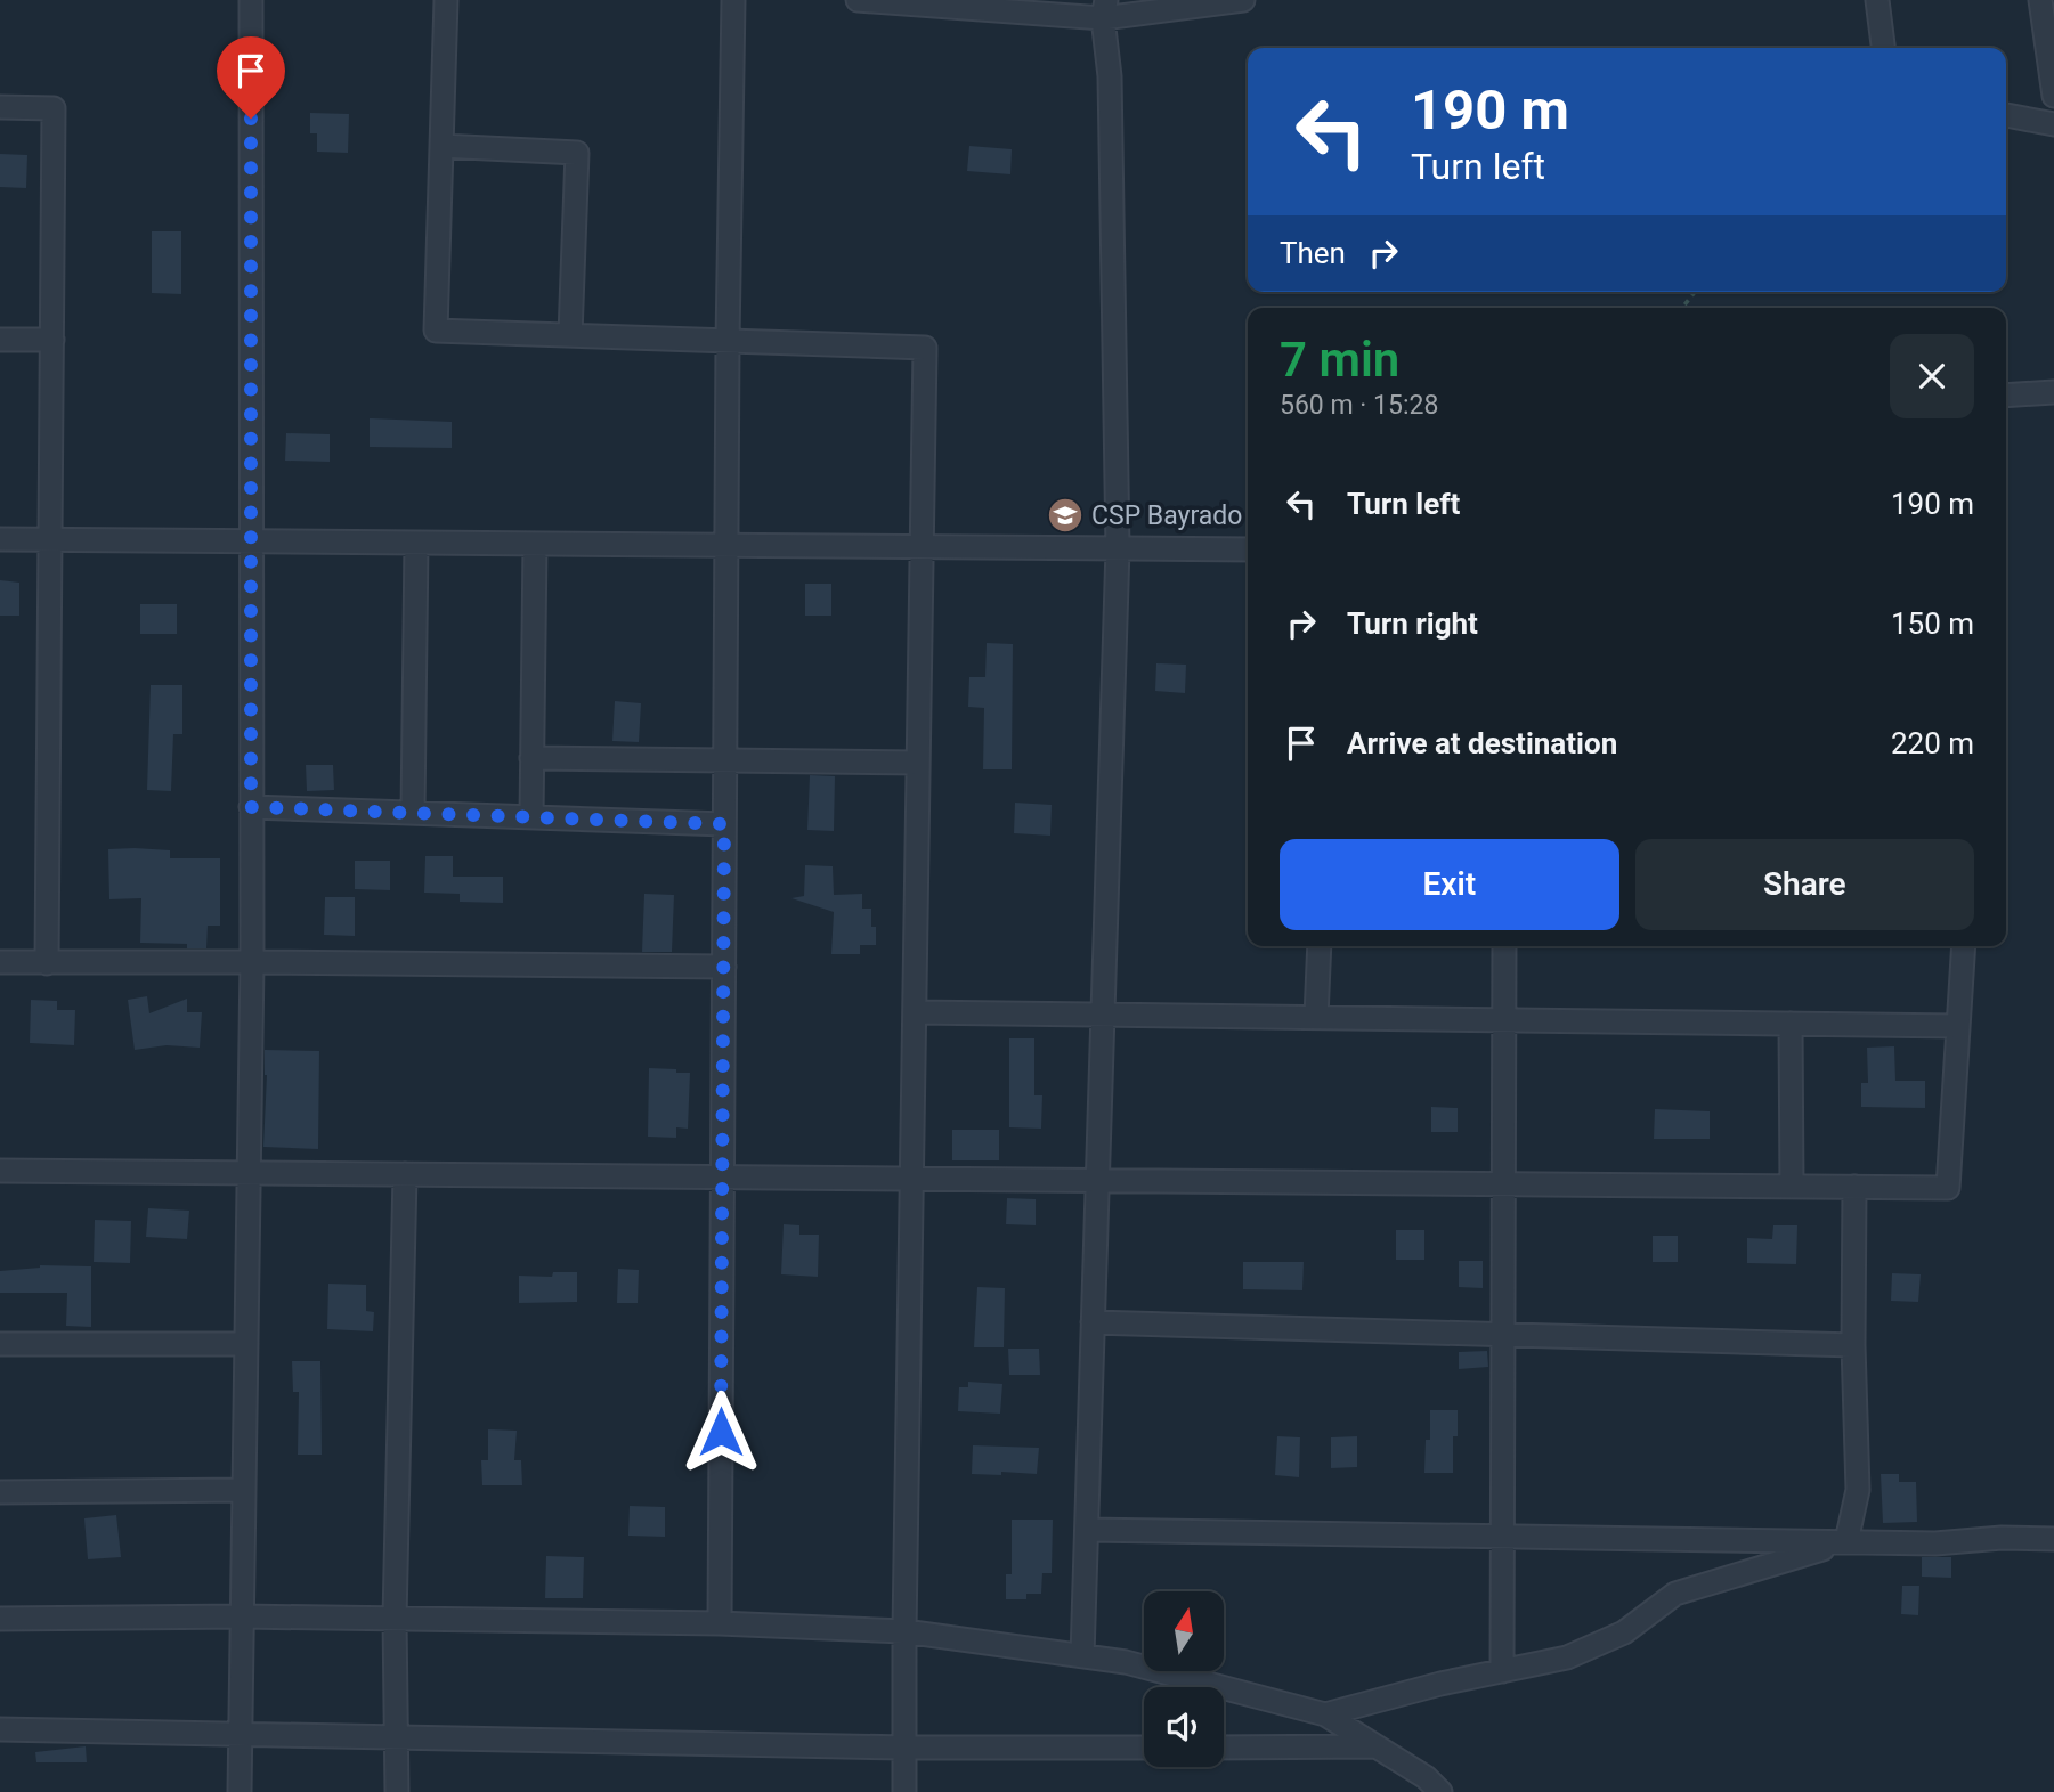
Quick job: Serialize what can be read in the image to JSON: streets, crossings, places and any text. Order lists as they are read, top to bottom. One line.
{"places":{"school or university":["CSP Bayrado"]},"north":"top","page":{"turn":["190 m","Turn left"],"then":"Then","heading":["7 min","560 m · 15:28"],"list":[{"name":"Turn left","value":"190 m"},{"name":"Turn right","value":"150 m"},{"name":"Arrive at destination","value":"220 m"}],"buttons":["Exit","Share"]}}
